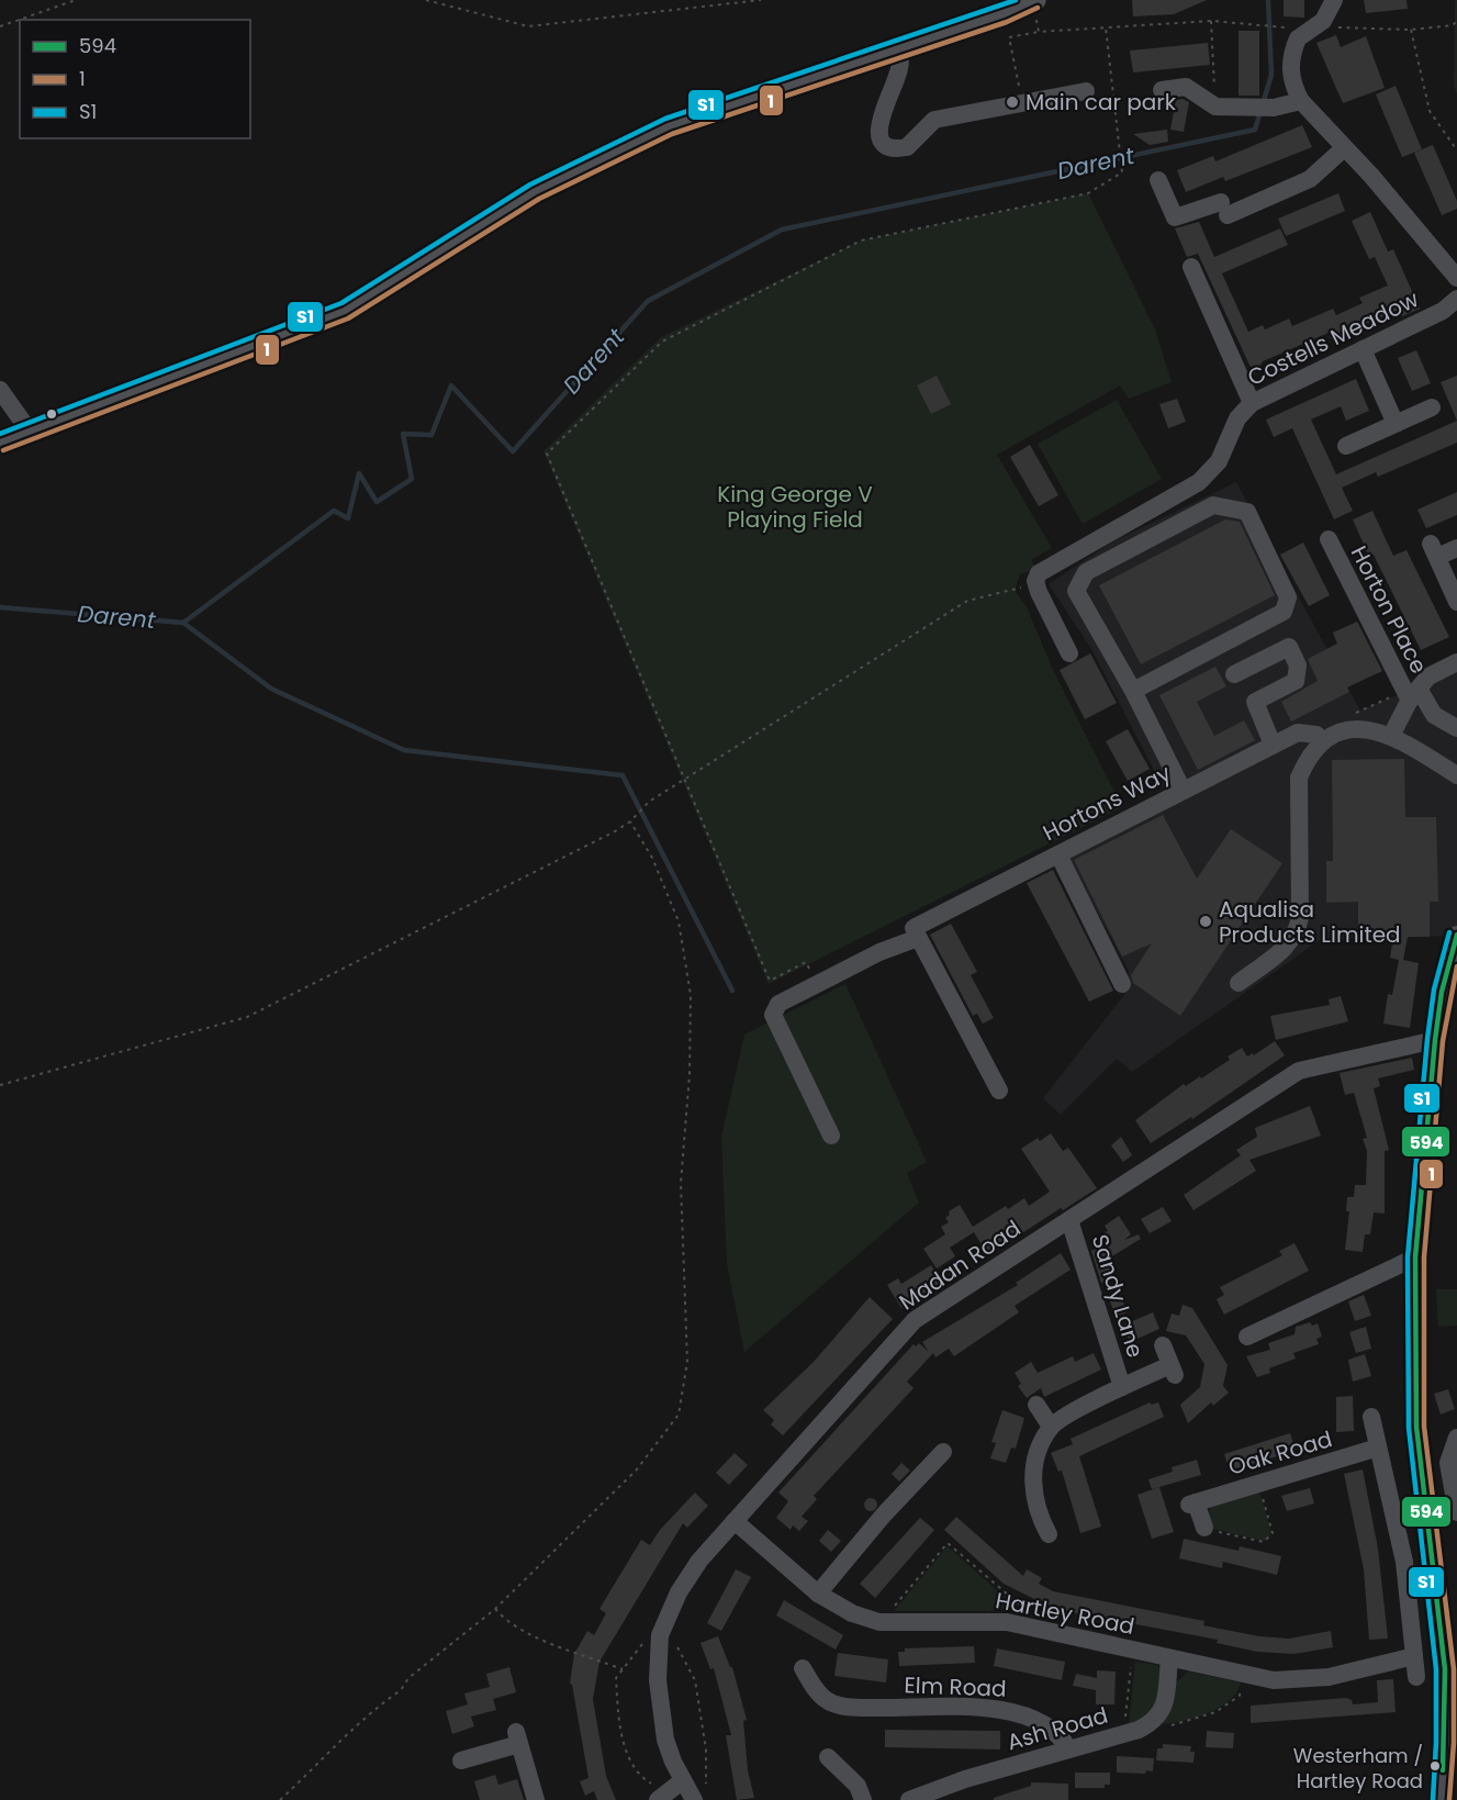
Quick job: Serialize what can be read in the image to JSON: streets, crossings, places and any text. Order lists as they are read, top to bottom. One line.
{"streets":{"street":["Costells Meadow","Horton Place","Hortons Way","Madan Road","Sandy Lane","Oak Road","Hartley Road","Elm Road","Ash Road"]},"crossings":[["Madan Road","Sandy Lane"],["Madan Road","Hartley Road"],["Hartley Road","Ash Road"],["Elm Road","Ash Road"]],"water":["Darent"],"parks":["King George V Playing Field"],"places":["Main car park","Aqualisa Products Limited","Westerham / Hartley Road"],"lines":["transit line S1","transit line 1","transit line 594"],"legend":["594","1","S1"]}
